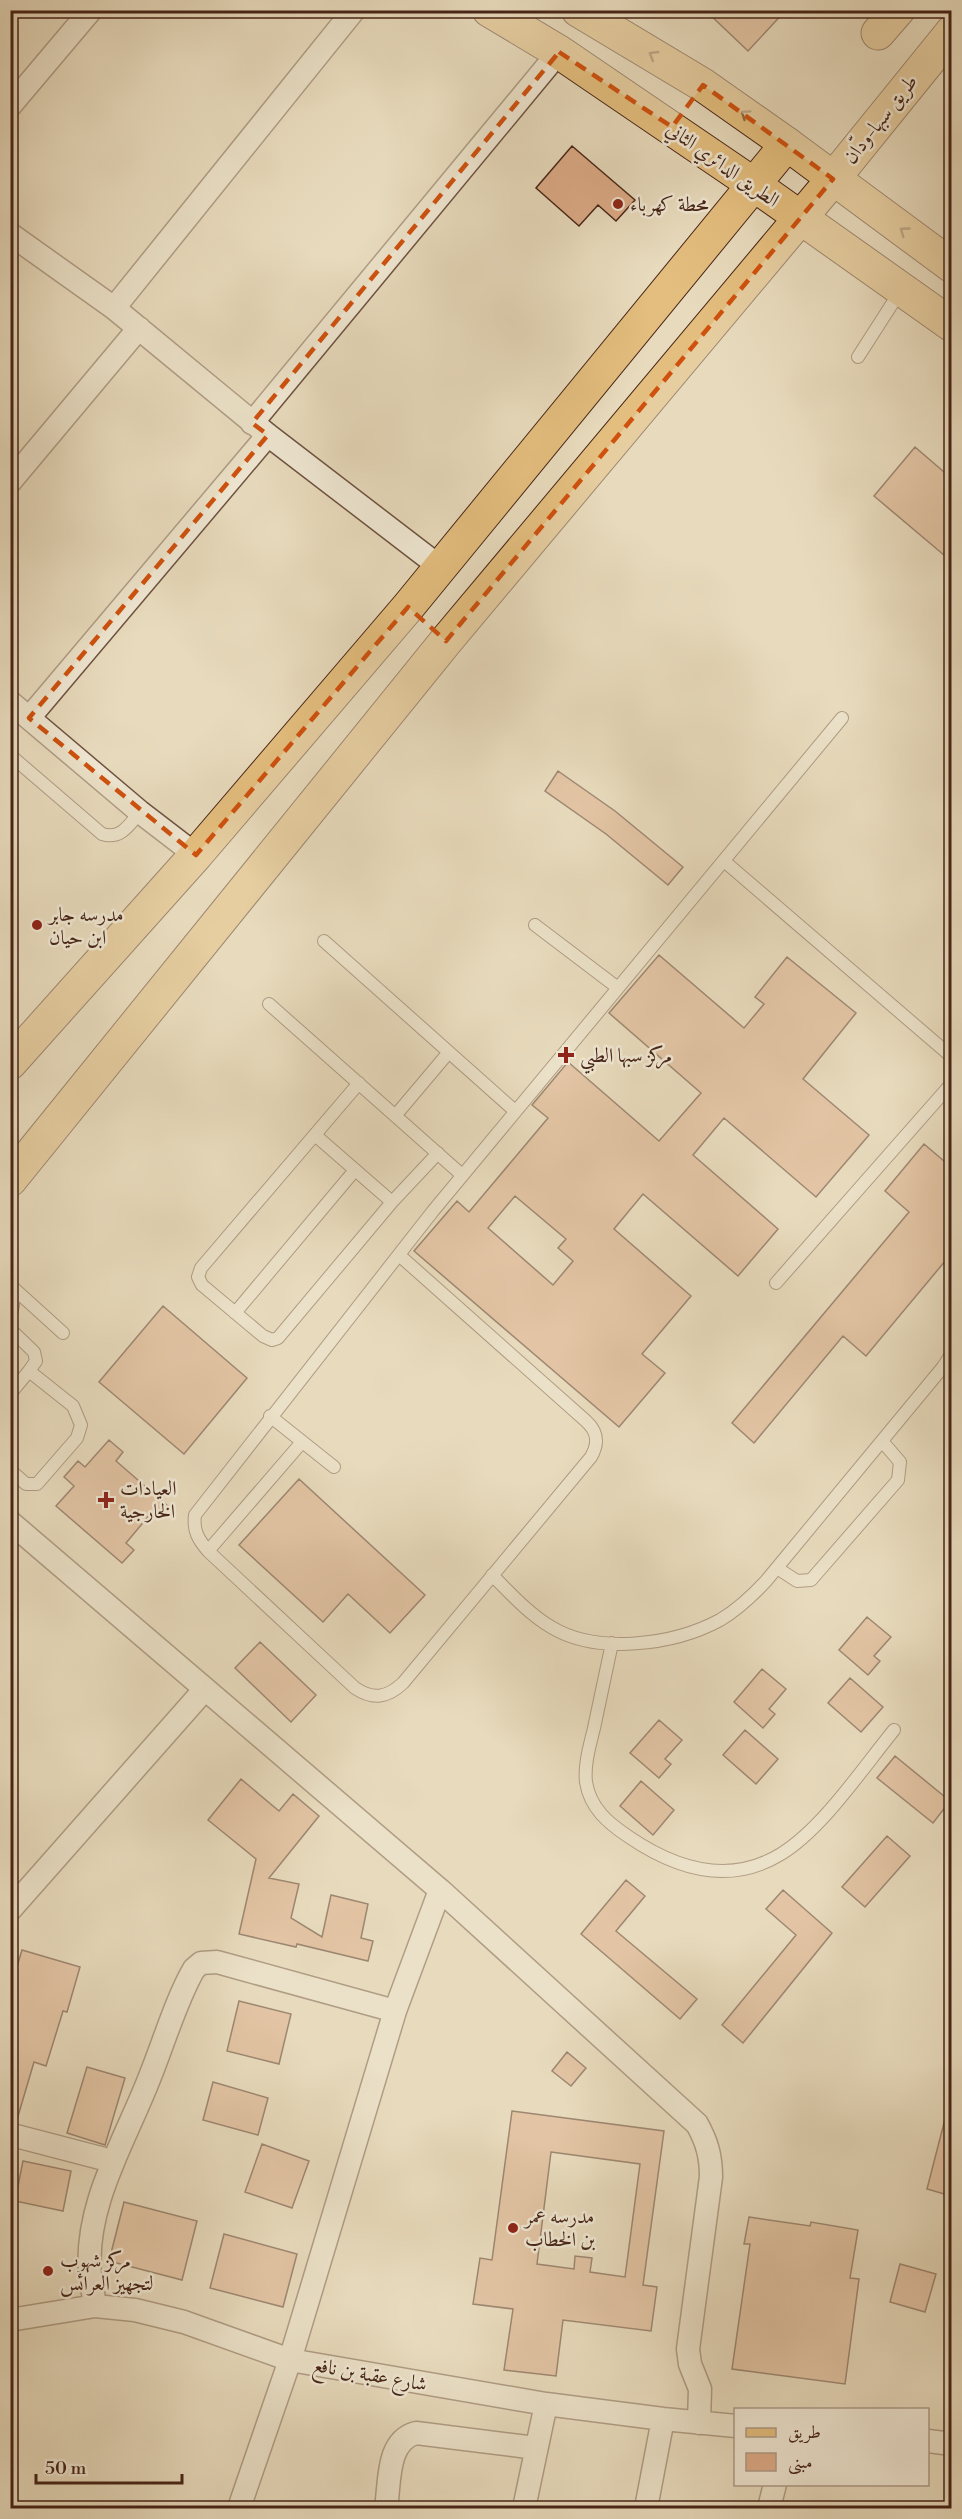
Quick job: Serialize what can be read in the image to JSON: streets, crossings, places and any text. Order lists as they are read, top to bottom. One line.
{"streets":{"main road":["طريق سبها-ودّان","الطريق الدائري الثاني"],"street":["شارع عقبة بن نافع"]},"crossings":[["طريق سبها-ودّان","الطريق الدائري الثاني"]],"places":{"other":["محطة كهرباء","مدرسه جابر ابن حيان","مدرسه عمر بن الخطاب","مركز شهوب لتجهيز العرائس"],"health":["مركز سبها الطبي","العيادات الخارجية"]},"legend":["طريق","مبنى"],"scale_bar":"50 m"}
